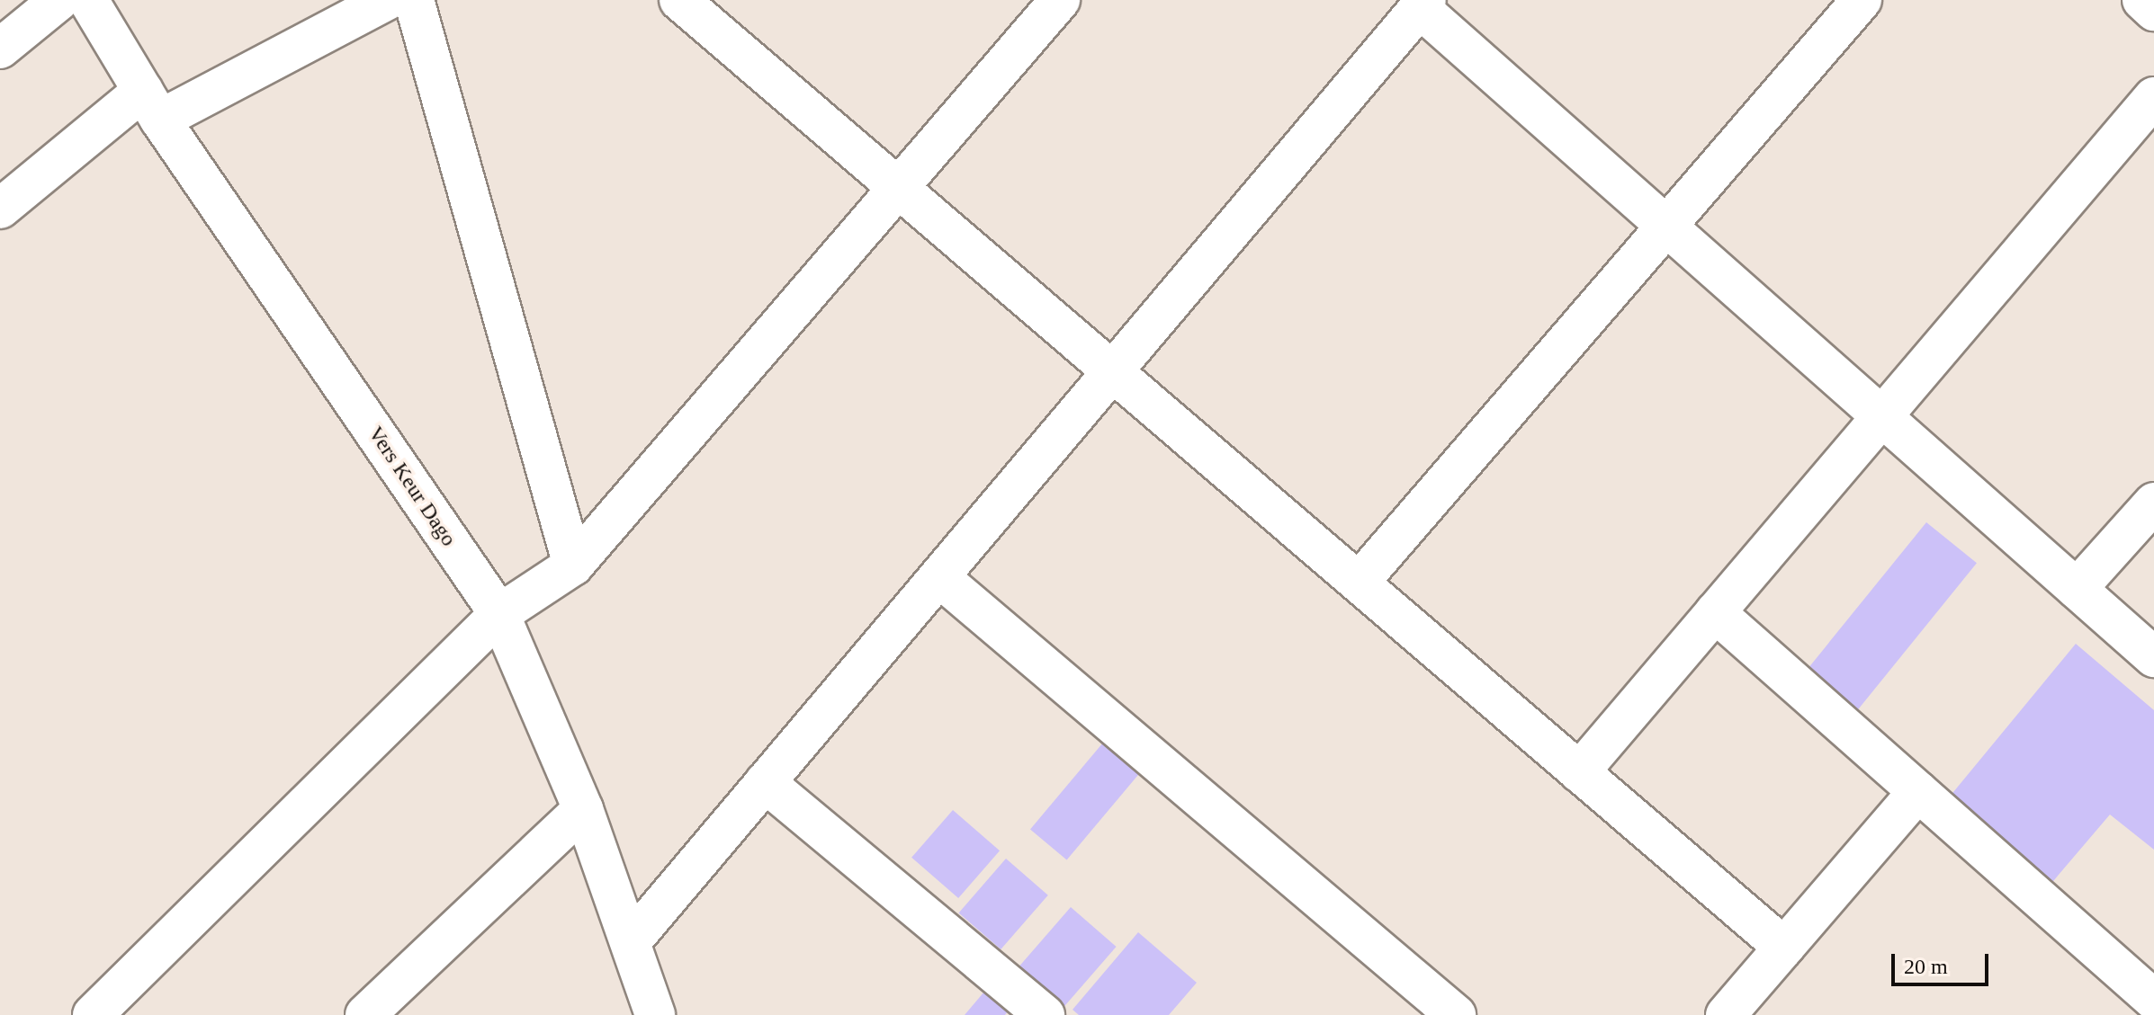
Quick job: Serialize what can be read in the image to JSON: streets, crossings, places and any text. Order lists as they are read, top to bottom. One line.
{"streets":{"street":["Vers Keur Dago"]},"scale_bar":"20 m"}
